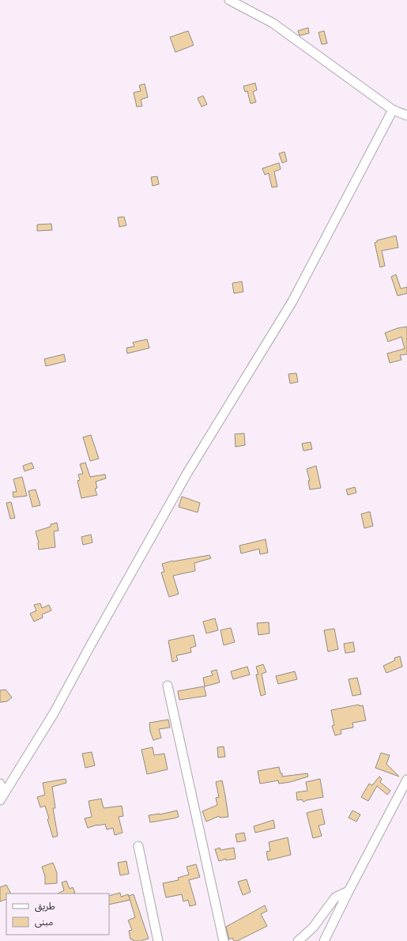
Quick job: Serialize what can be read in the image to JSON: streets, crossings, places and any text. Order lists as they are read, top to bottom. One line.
{"legend":["طريق","مبنى"]}
